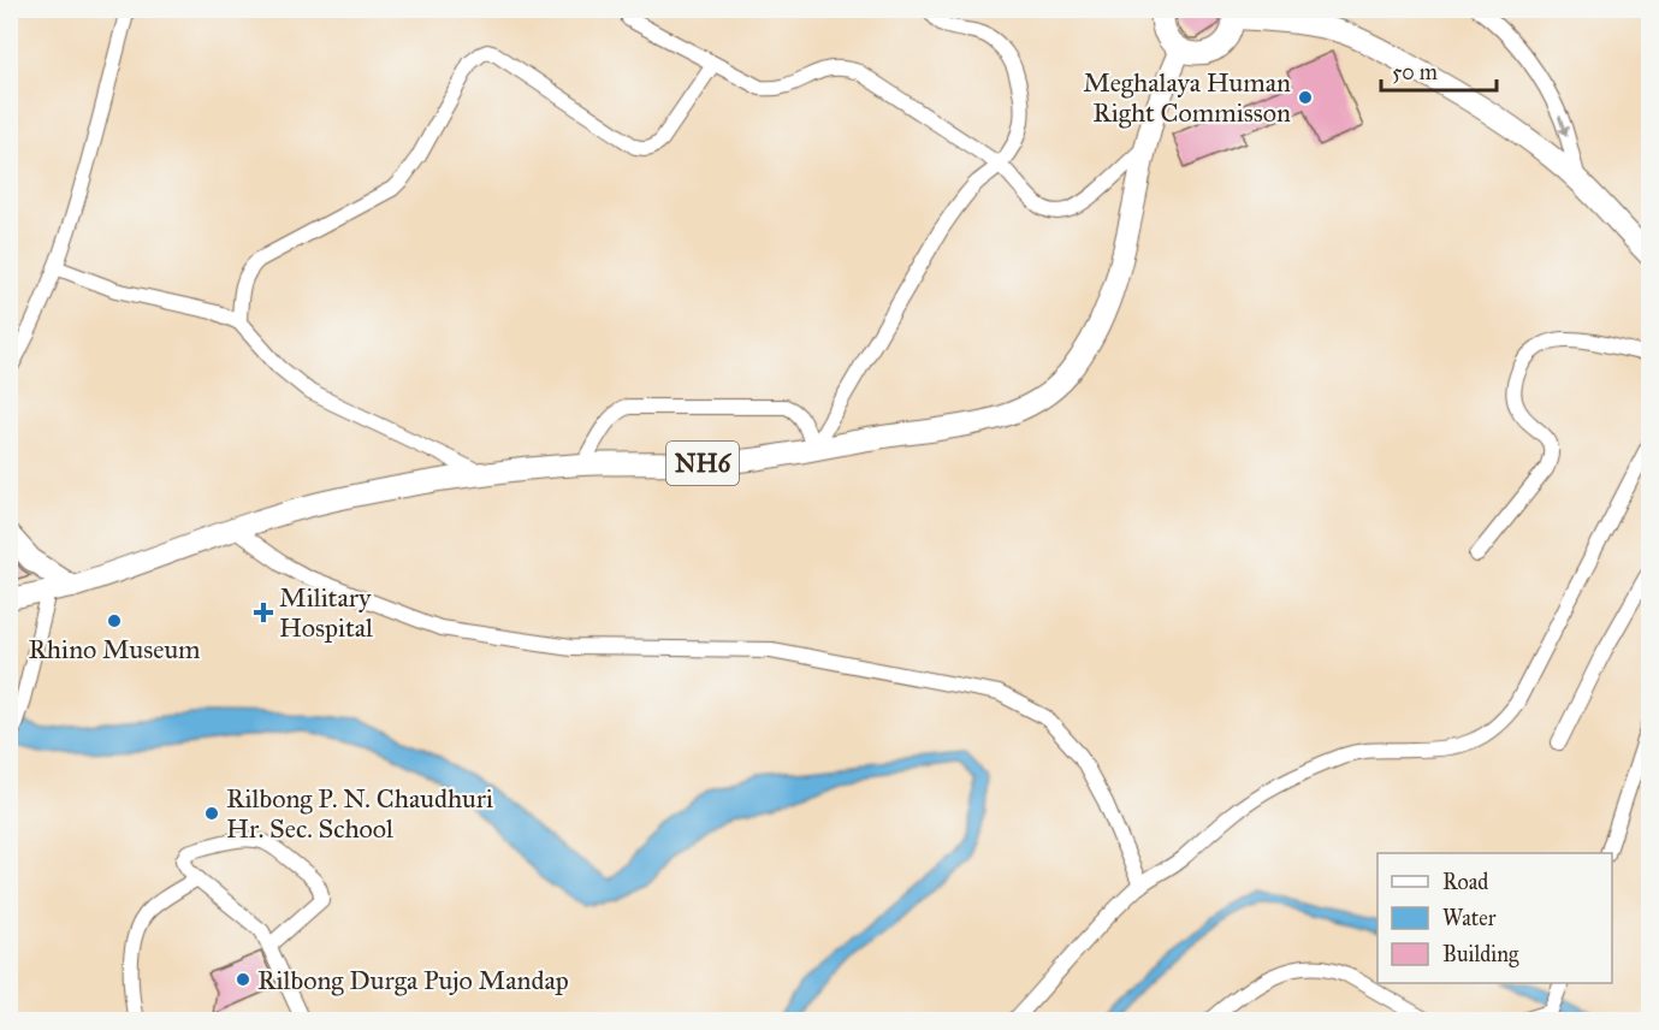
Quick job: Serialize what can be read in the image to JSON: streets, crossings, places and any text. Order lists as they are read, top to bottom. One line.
{"streets":{"highway":["NH6"]},"places":{"other":["Meghalaya Human Right Commisson","Rhino Museum","Rilbong P. N. Chaudhuri Hr. Sec. School","Rilbong Durga Pujo Mandap"],"health":["Military Hospital"]},"legend":["Road","Water","Building"],"scale_bar":"50 m"}
